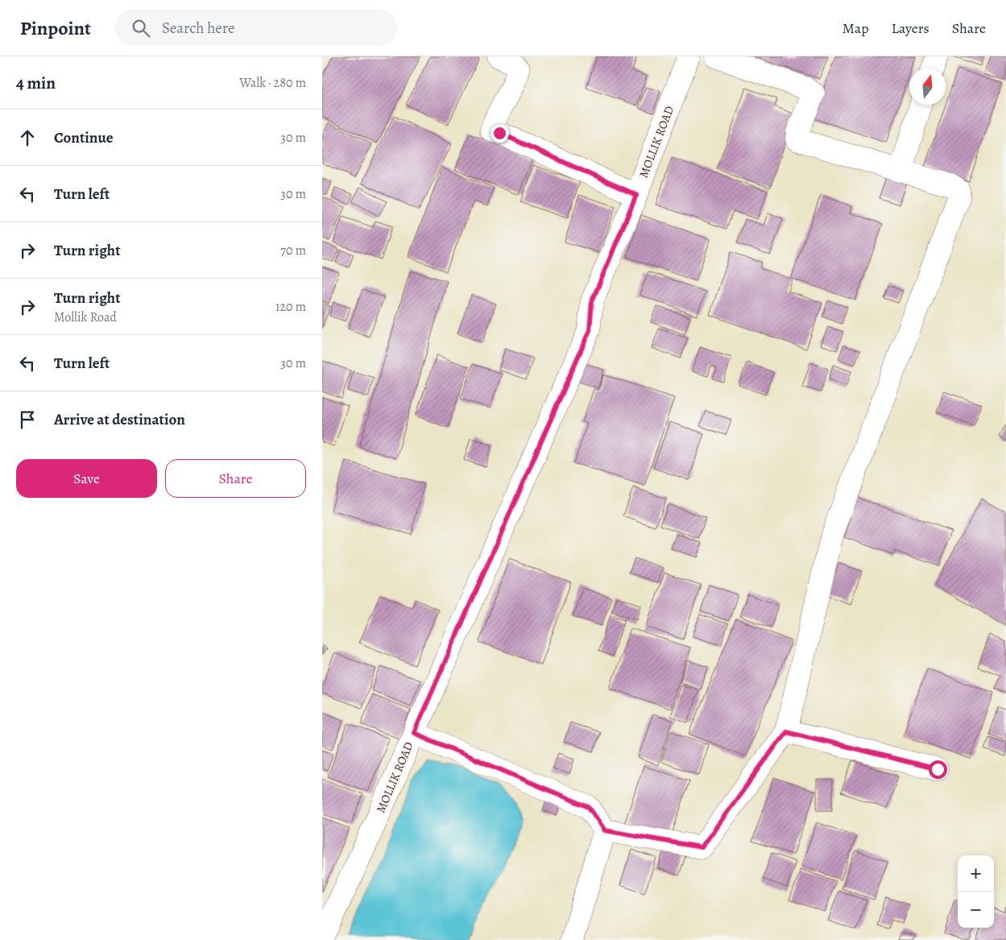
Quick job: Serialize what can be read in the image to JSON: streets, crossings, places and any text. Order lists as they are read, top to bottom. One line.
{"streets":{"street":["MOLLIK ROAD"]},"north":"top","page":{"header":"Pinpoint","search":"Search here","nav":["Map","Layers","Share"],"heading":["4 min","Walk · 280 m"],"list":[["Continue","30 m"],["Turn left","30 m"],["Turn right","70 m"],["Turn right","Mollik Road","120 m"],["Turn left","30 m"],"Arrive at destination"],"buttons":["Save","Share"],"map_buttons":["+","−"]}}
